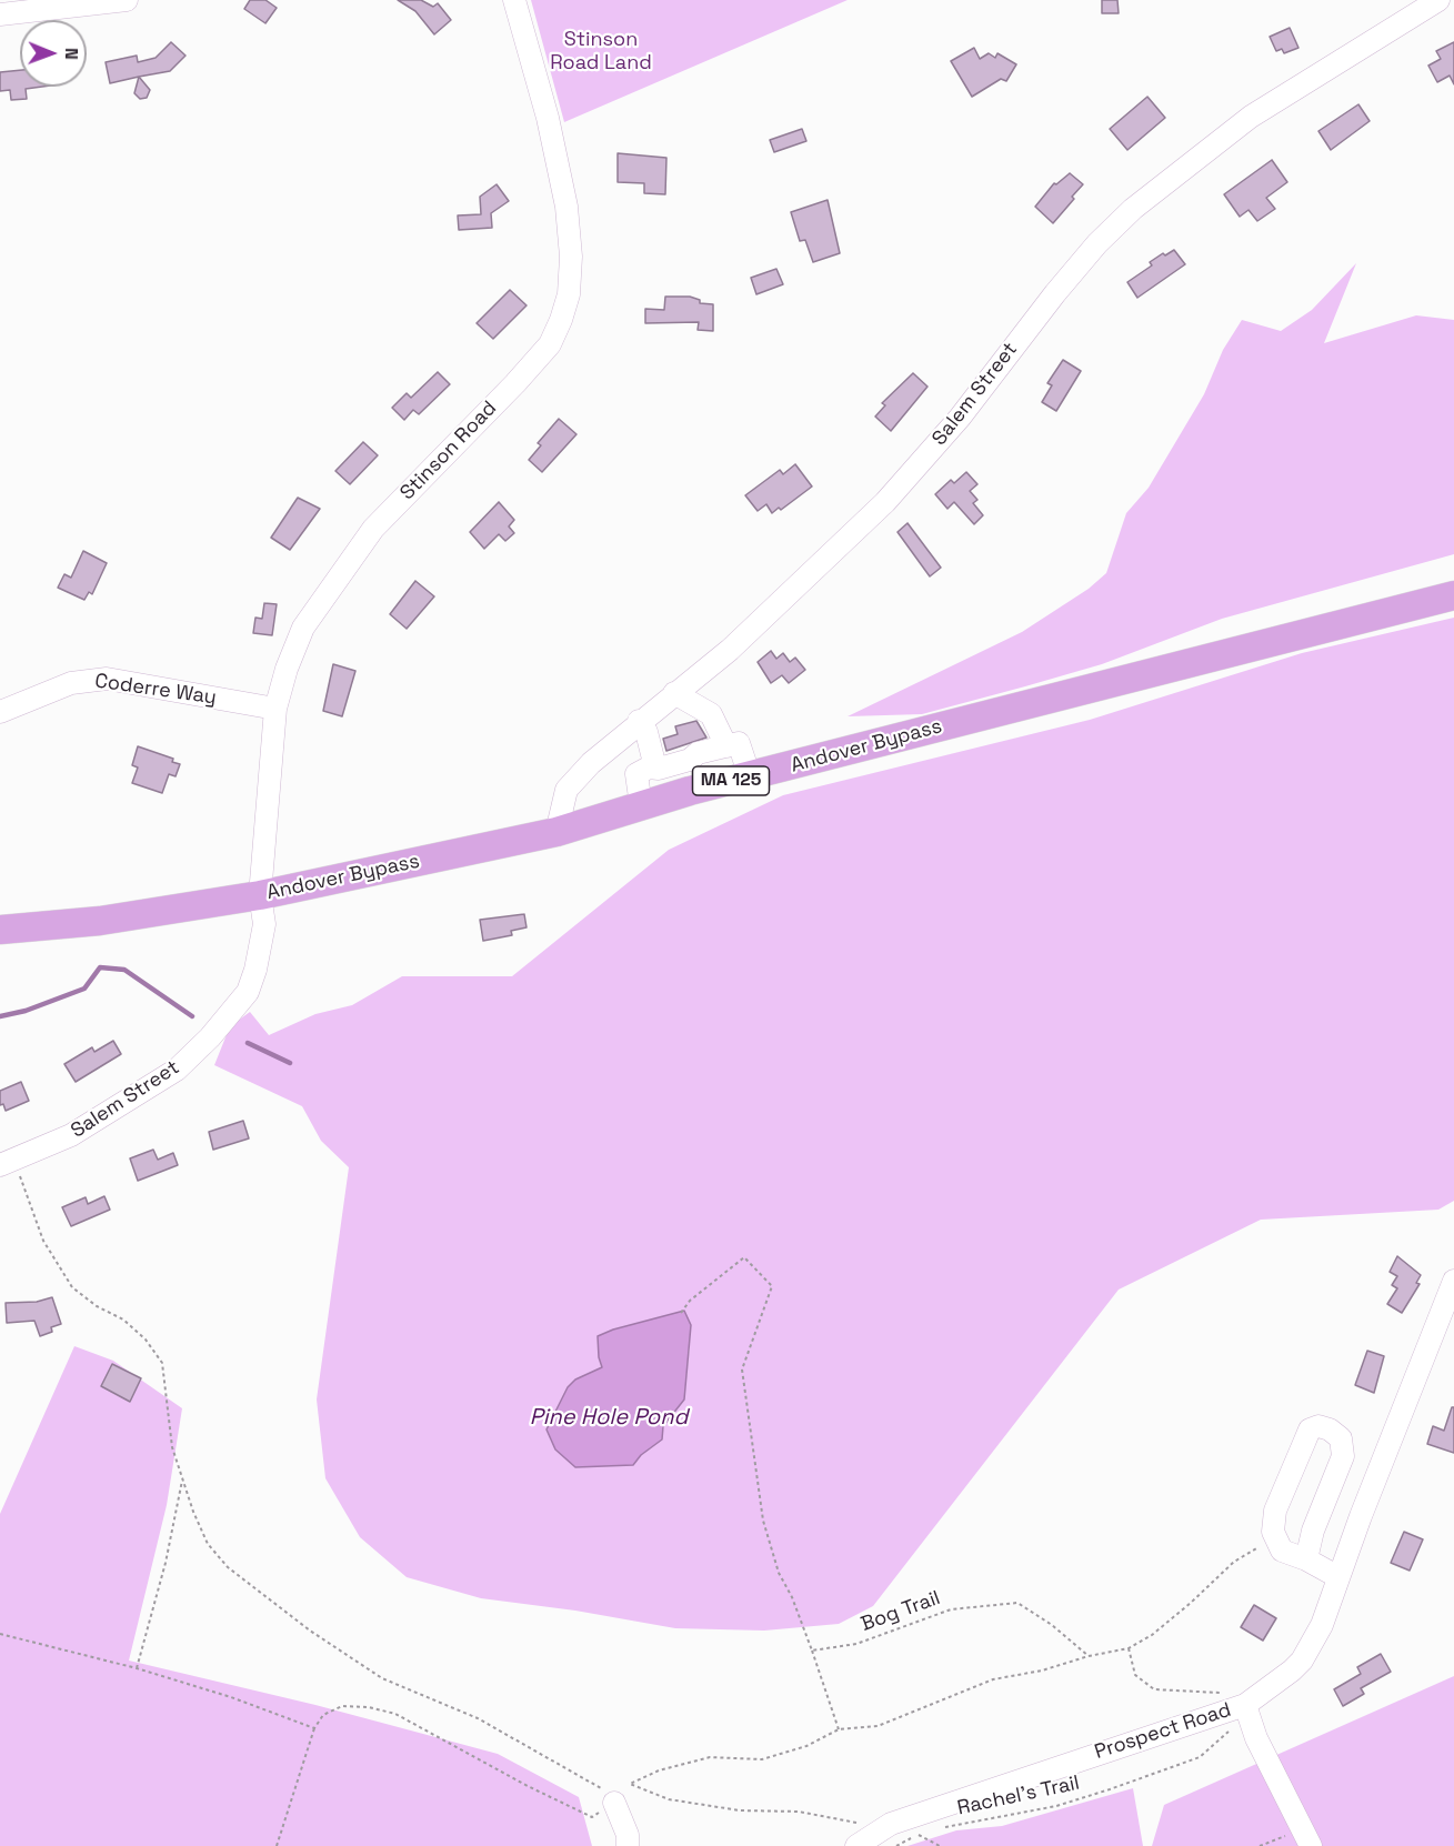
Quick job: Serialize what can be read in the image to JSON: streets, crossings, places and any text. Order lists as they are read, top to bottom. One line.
{"streets":{"main road":["Andover Bypass","MA 125"],"street":["Salem Street","Stinson Road","Coderre Way","Prospect Road"],"path":["Bog Trail","Rachel's Trail"]},"crossings":[["Salem Street","Stinson Road"],["Salem Street","Andover Bypass"],["Stinson Road","Coderre Way"],["Stinson Road","Andover Bypass"],["Prospect Road","Rachel's Trail"]],"water":["Pine Hole Pond"],"parks":["Stinson Road Land"],"north":"right"}
